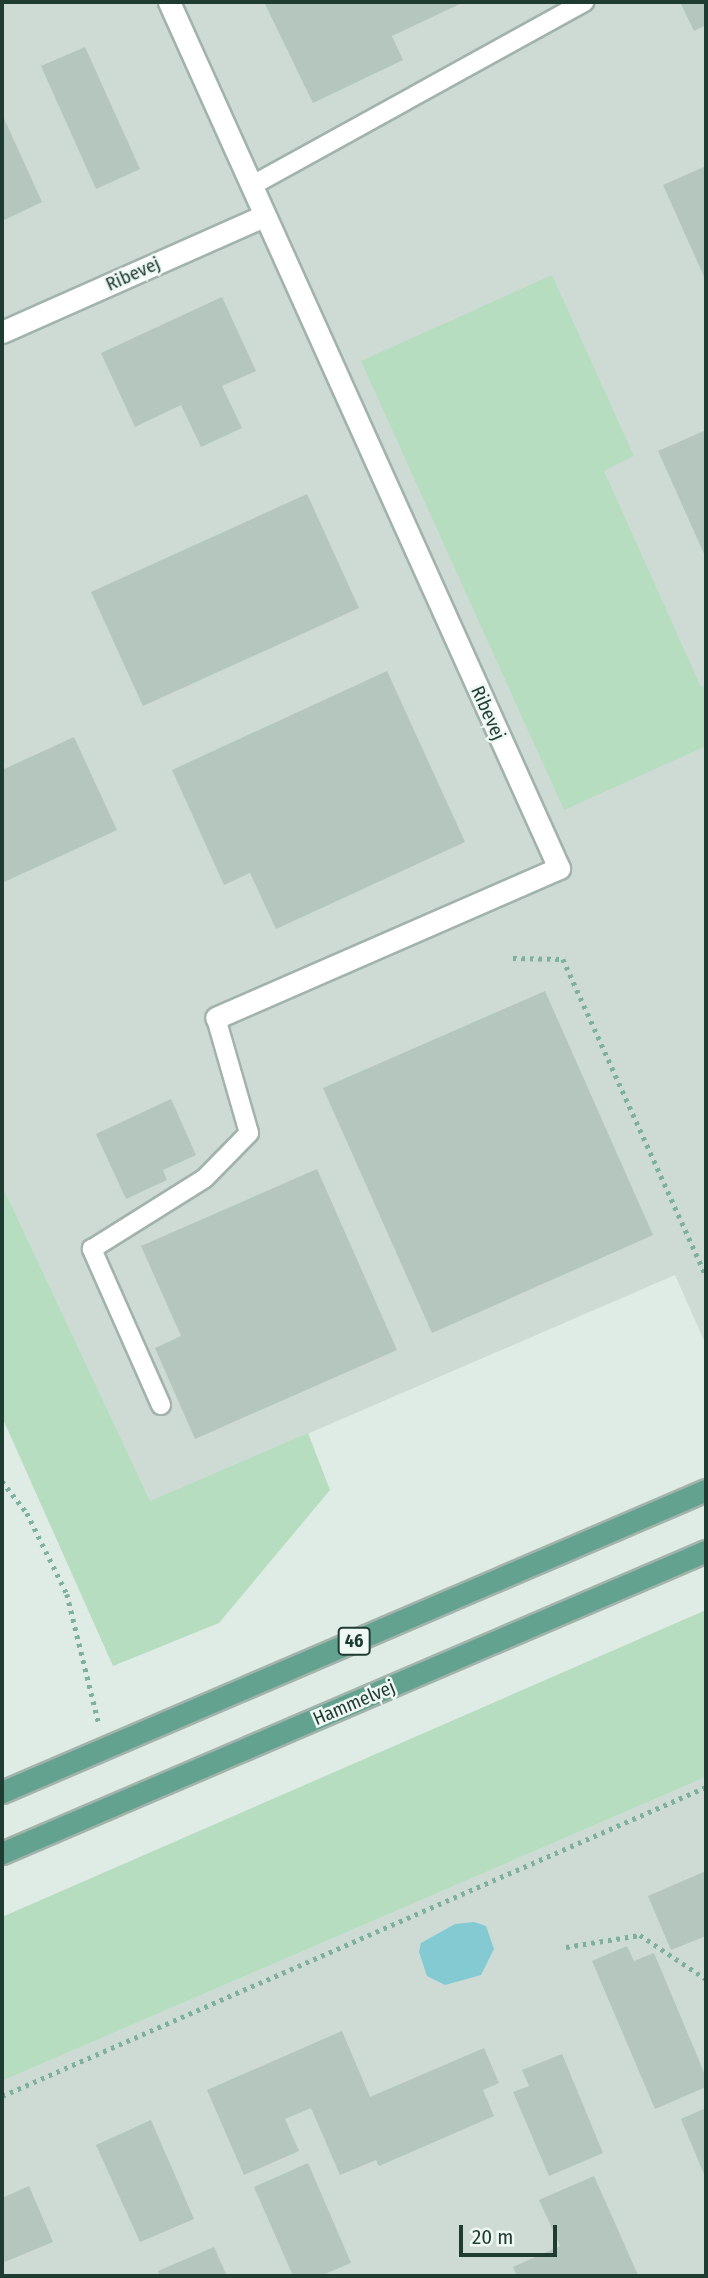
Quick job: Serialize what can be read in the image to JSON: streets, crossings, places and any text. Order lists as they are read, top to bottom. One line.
{"streets":{"main road":["46","Hammelvej"],"street":["Ribevej"]},"scale_bar":"20 m"}
